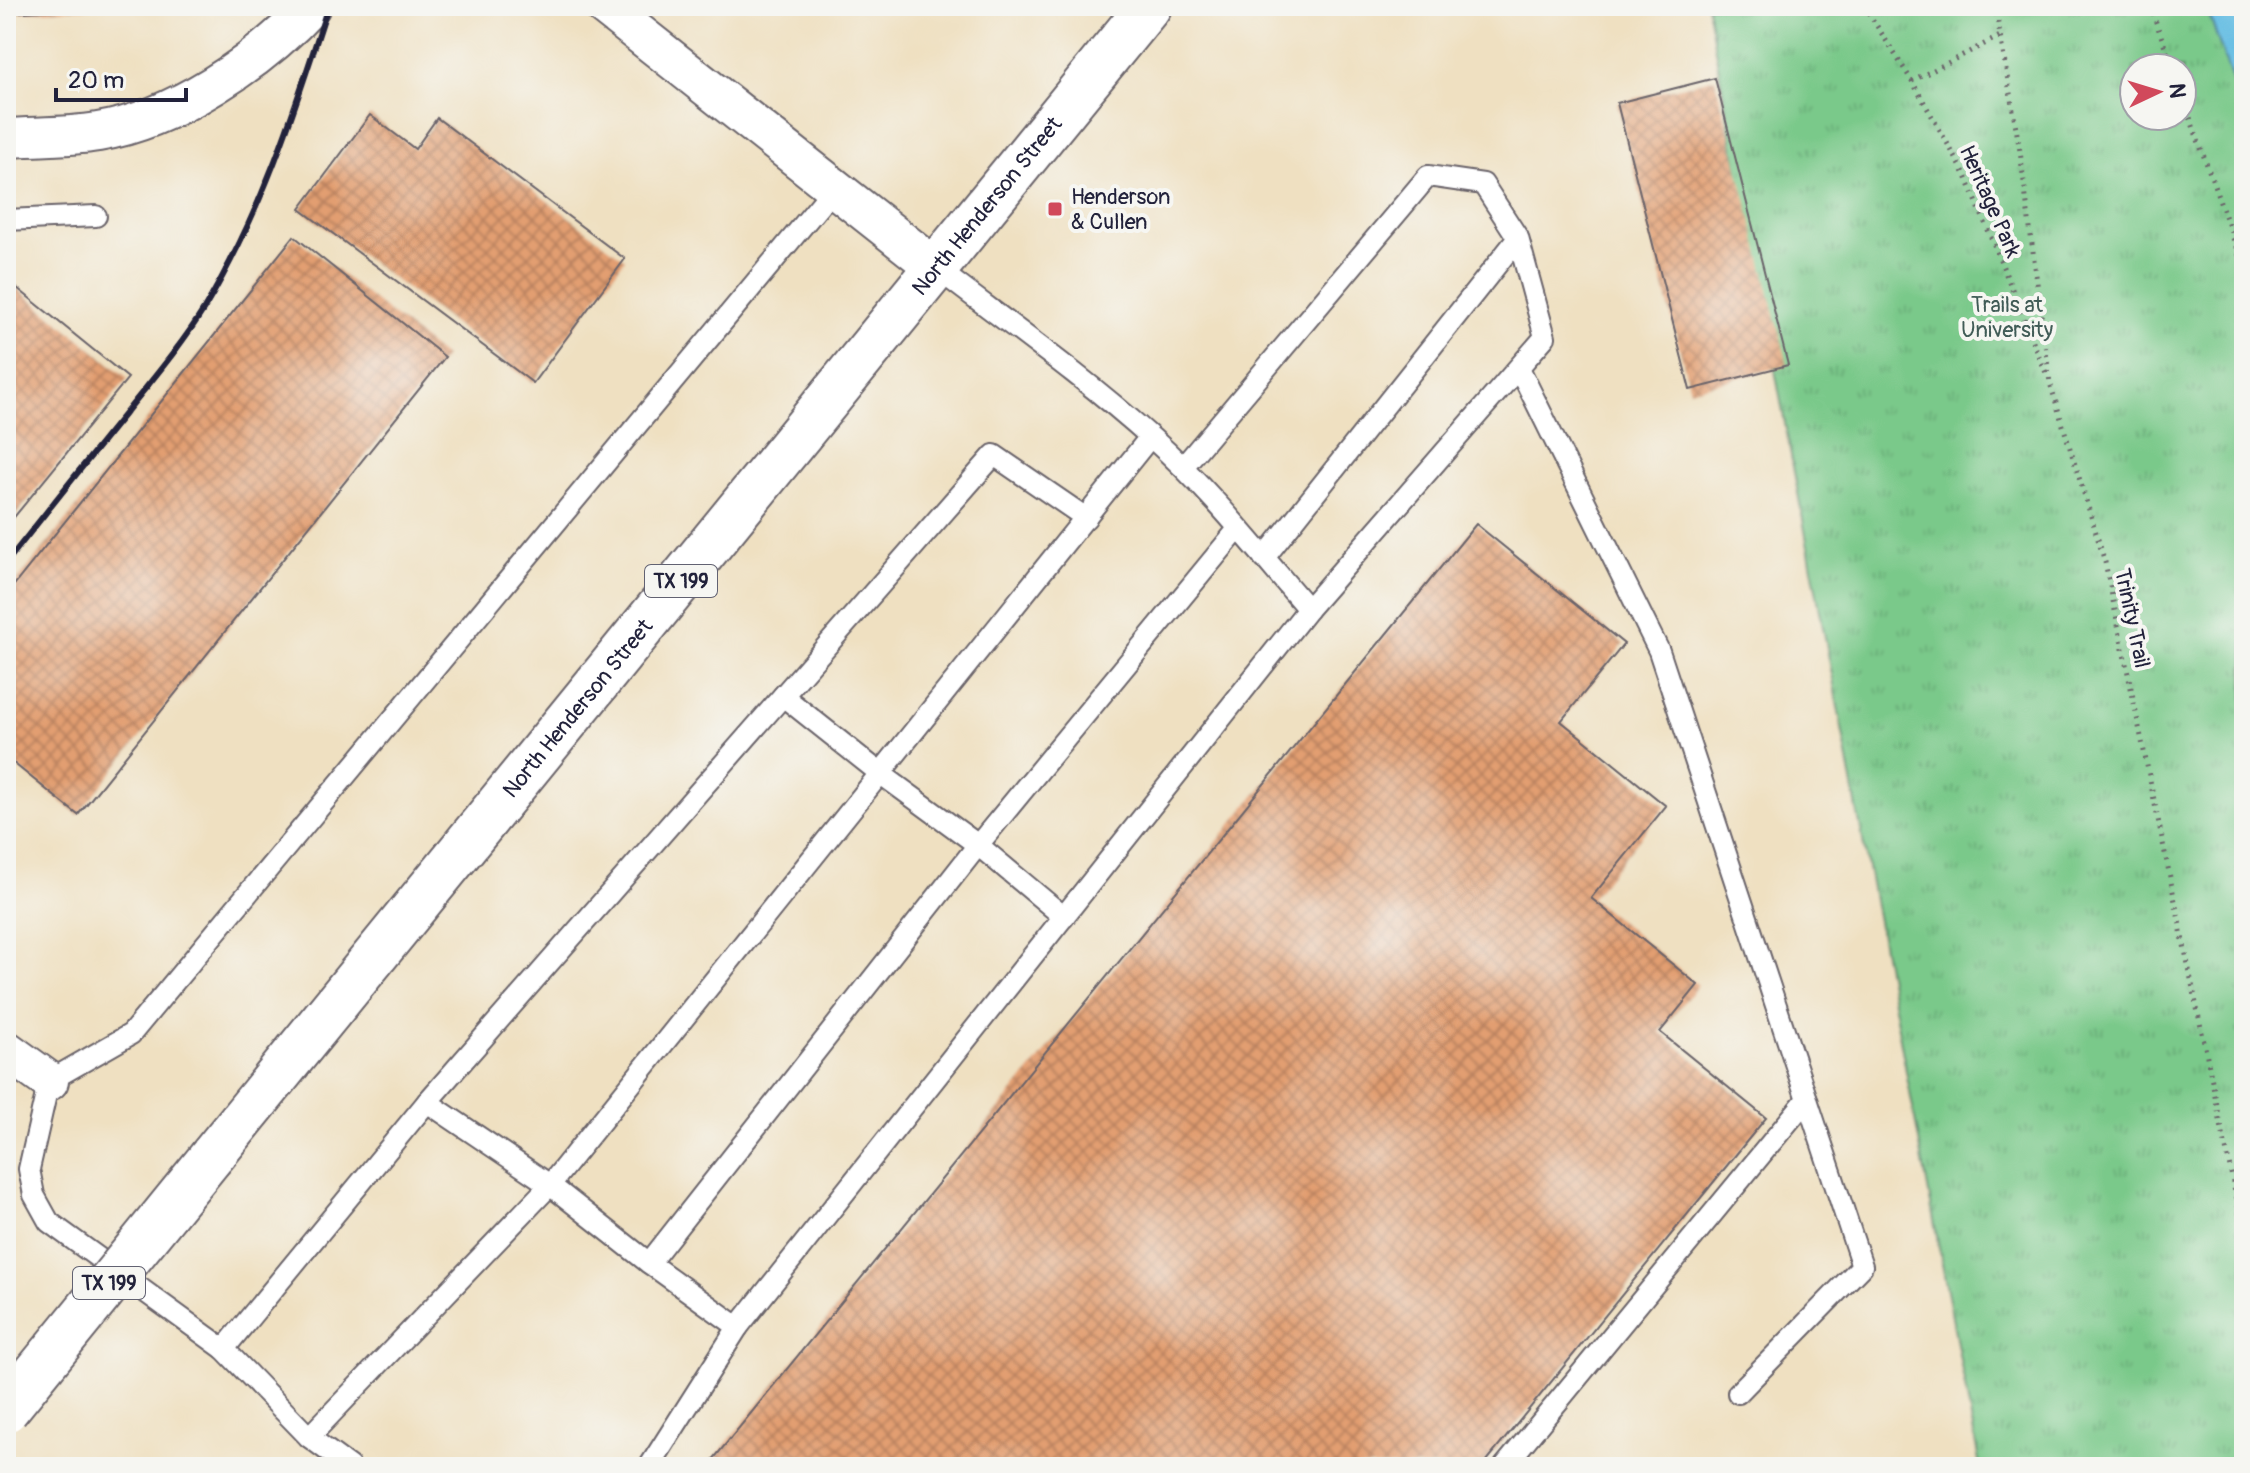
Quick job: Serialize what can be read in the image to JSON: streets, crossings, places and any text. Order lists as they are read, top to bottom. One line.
{"streets":{"main road":["North Henderson Street","TX 199"],"path":["Heritage Park","Trinity Trail"]},"crossings":[["Heritage Park","Trinity Trail"]],"parks":["Trails at University"],"places":{"transit":["Henderson & Cullen"]},"scale_bar":"20 m","north":"right"}
